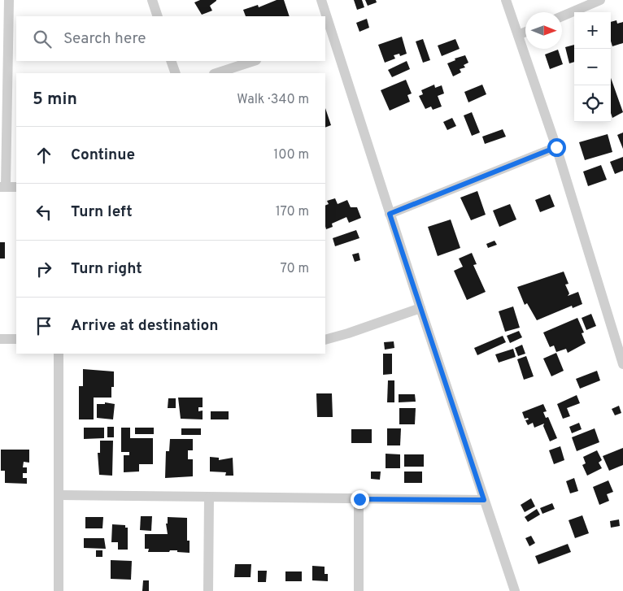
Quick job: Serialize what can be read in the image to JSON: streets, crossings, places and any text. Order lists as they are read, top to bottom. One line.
{"north":"right","page":{"map_buttons":["+","−"],"search":"Search here","heading":["5 min","Walk · 340 m"],"list":[["Continue","100 m"],["Turn left","170 m"],["Turn right","70 m"],"Arrive at destination"]}}
